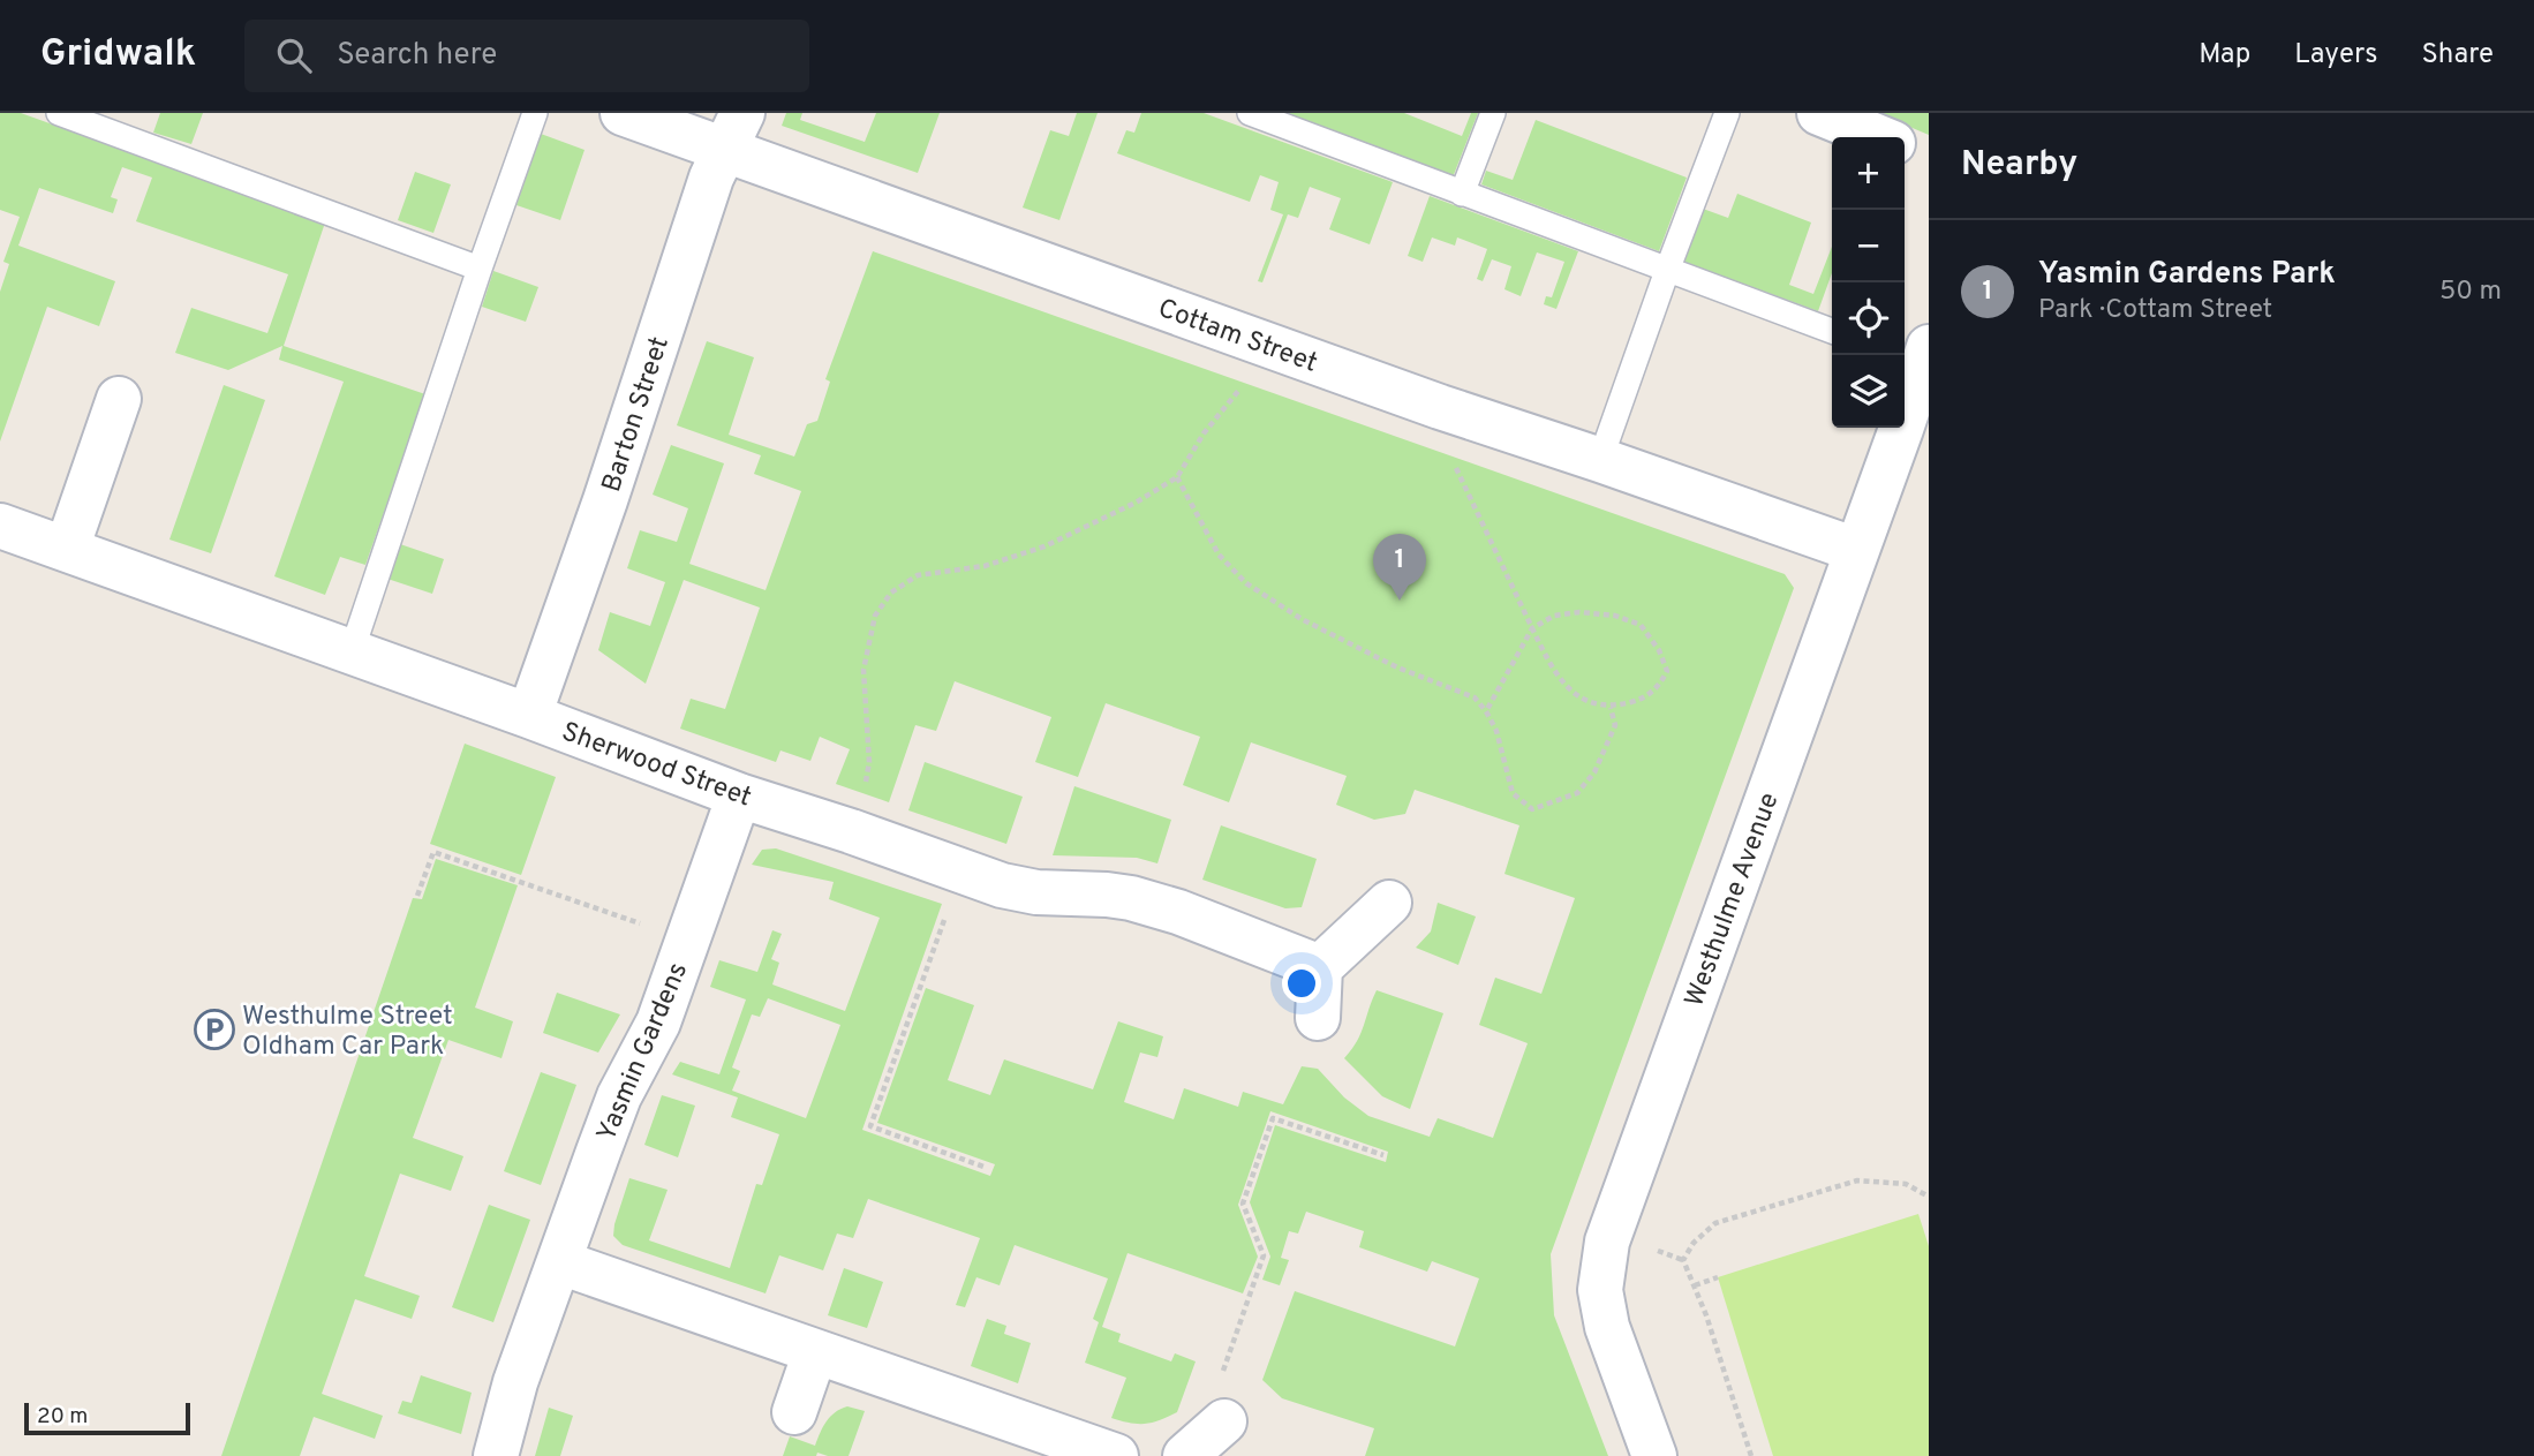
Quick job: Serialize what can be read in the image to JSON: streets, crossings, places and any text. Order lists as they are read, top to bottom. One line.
{"streets":{"street":["Cottam Street","Barton Street","Sherwood Street","Westhulme Avenue","Yasmin Gardens"]},"crossings":[["Cottam Street","Barton Street"],["Cottam Street","Westhulme Avenue"],["Barton Street","Sherwood Street"],["Sherwood Street","Yasmin Gardens"]],"places":{"parking":["Westhulme Street Oldham Car Park"]},"scale_bar":"20 m","page":{"header":"Gridwalk","search":"Search here","nav":["Map","Layers","Share"],"heading":"Nearby","map_buttons":["+","−"],"list":[{"mark":"1","name":"Yasmin Gardens Park","note":"Park · Cottam Street","value":"50 m"}],"pins":"1","scale":"20 m"}}
